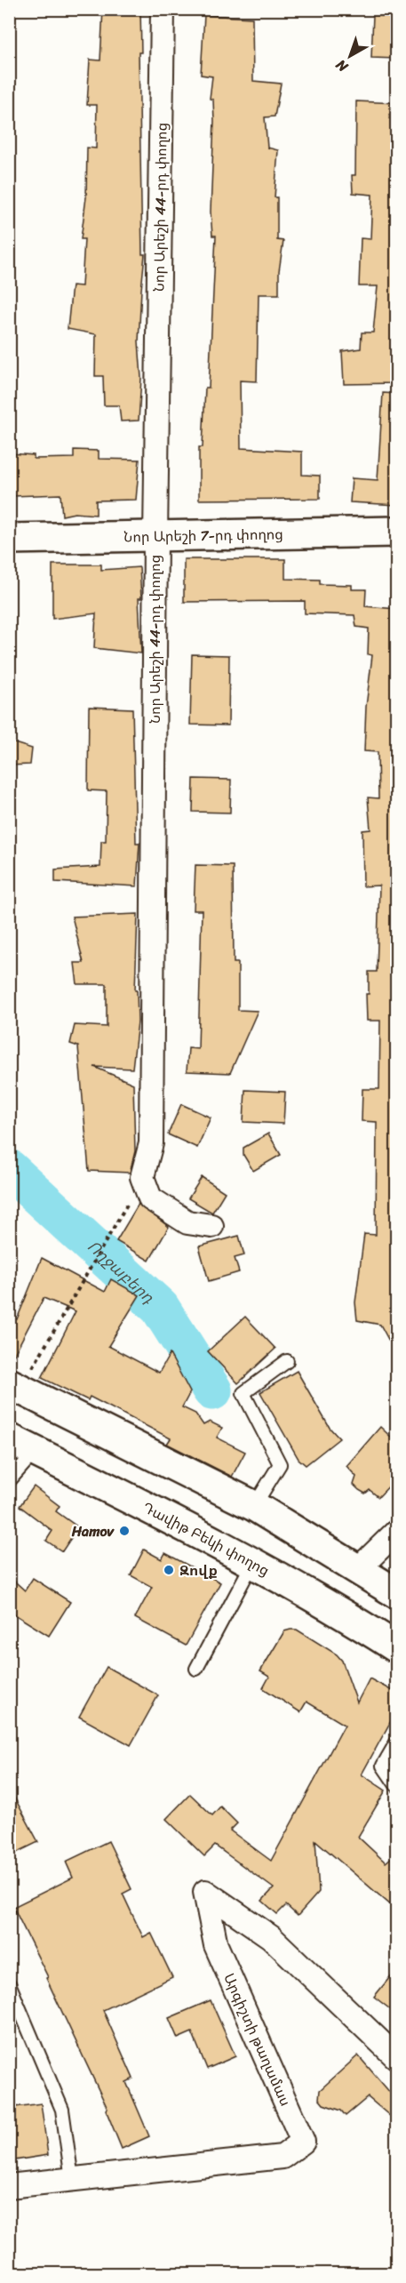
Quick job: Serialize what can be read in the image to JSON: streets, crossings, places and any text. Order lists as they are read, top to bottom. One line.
{"streets":{"main road":["Նոր Արեշի 7-րդ փողոց","Դավիթ Բեկի փողոց"],"street":["Նոր Արեշի 44-րդ փողոց","Արգիշտի թաղամաս"]},"crossings":[["Նոր Արեշի 44-րդ փողոց","Նոր Արեշի 7-րդ փողոց"]],"water":["Ողջաբերդ"],"places":["Hamov","Զովք"],"north":"bottom left"}
